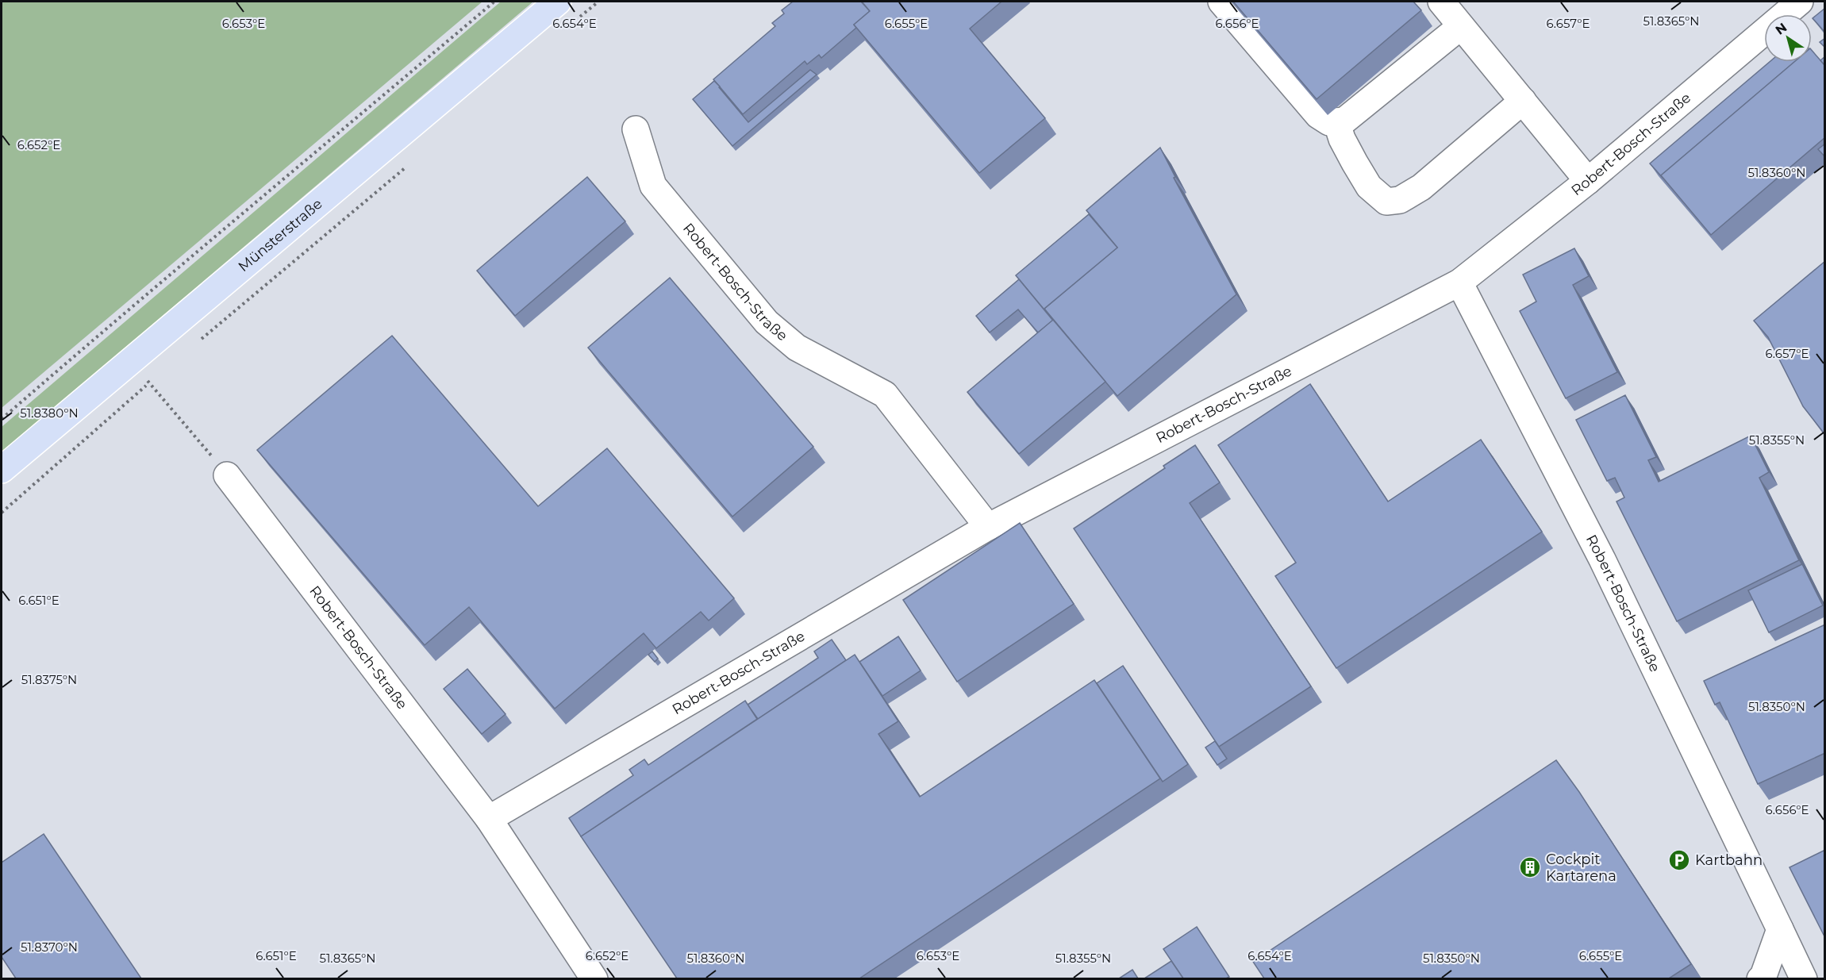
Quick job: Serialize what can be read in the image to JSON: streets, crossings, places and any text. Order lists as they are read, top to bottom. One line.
{"streets":{"main road":["Münsterstraße"],"street":["Robert-Bosch-Straße"]},"places":{"parking":["Kartbahn"],"building":["Cockpit Kartarena"]},"north":"top left","coordinates":["51.8365°N","6.653°E","6.654°E","6.655°E","6.656°E","6.657°E","6.652°E","51.8360°N","51.8380°N","51.8355°N","6.651°E","51.8375°N","51.8350°N","51.8370°N"]}
